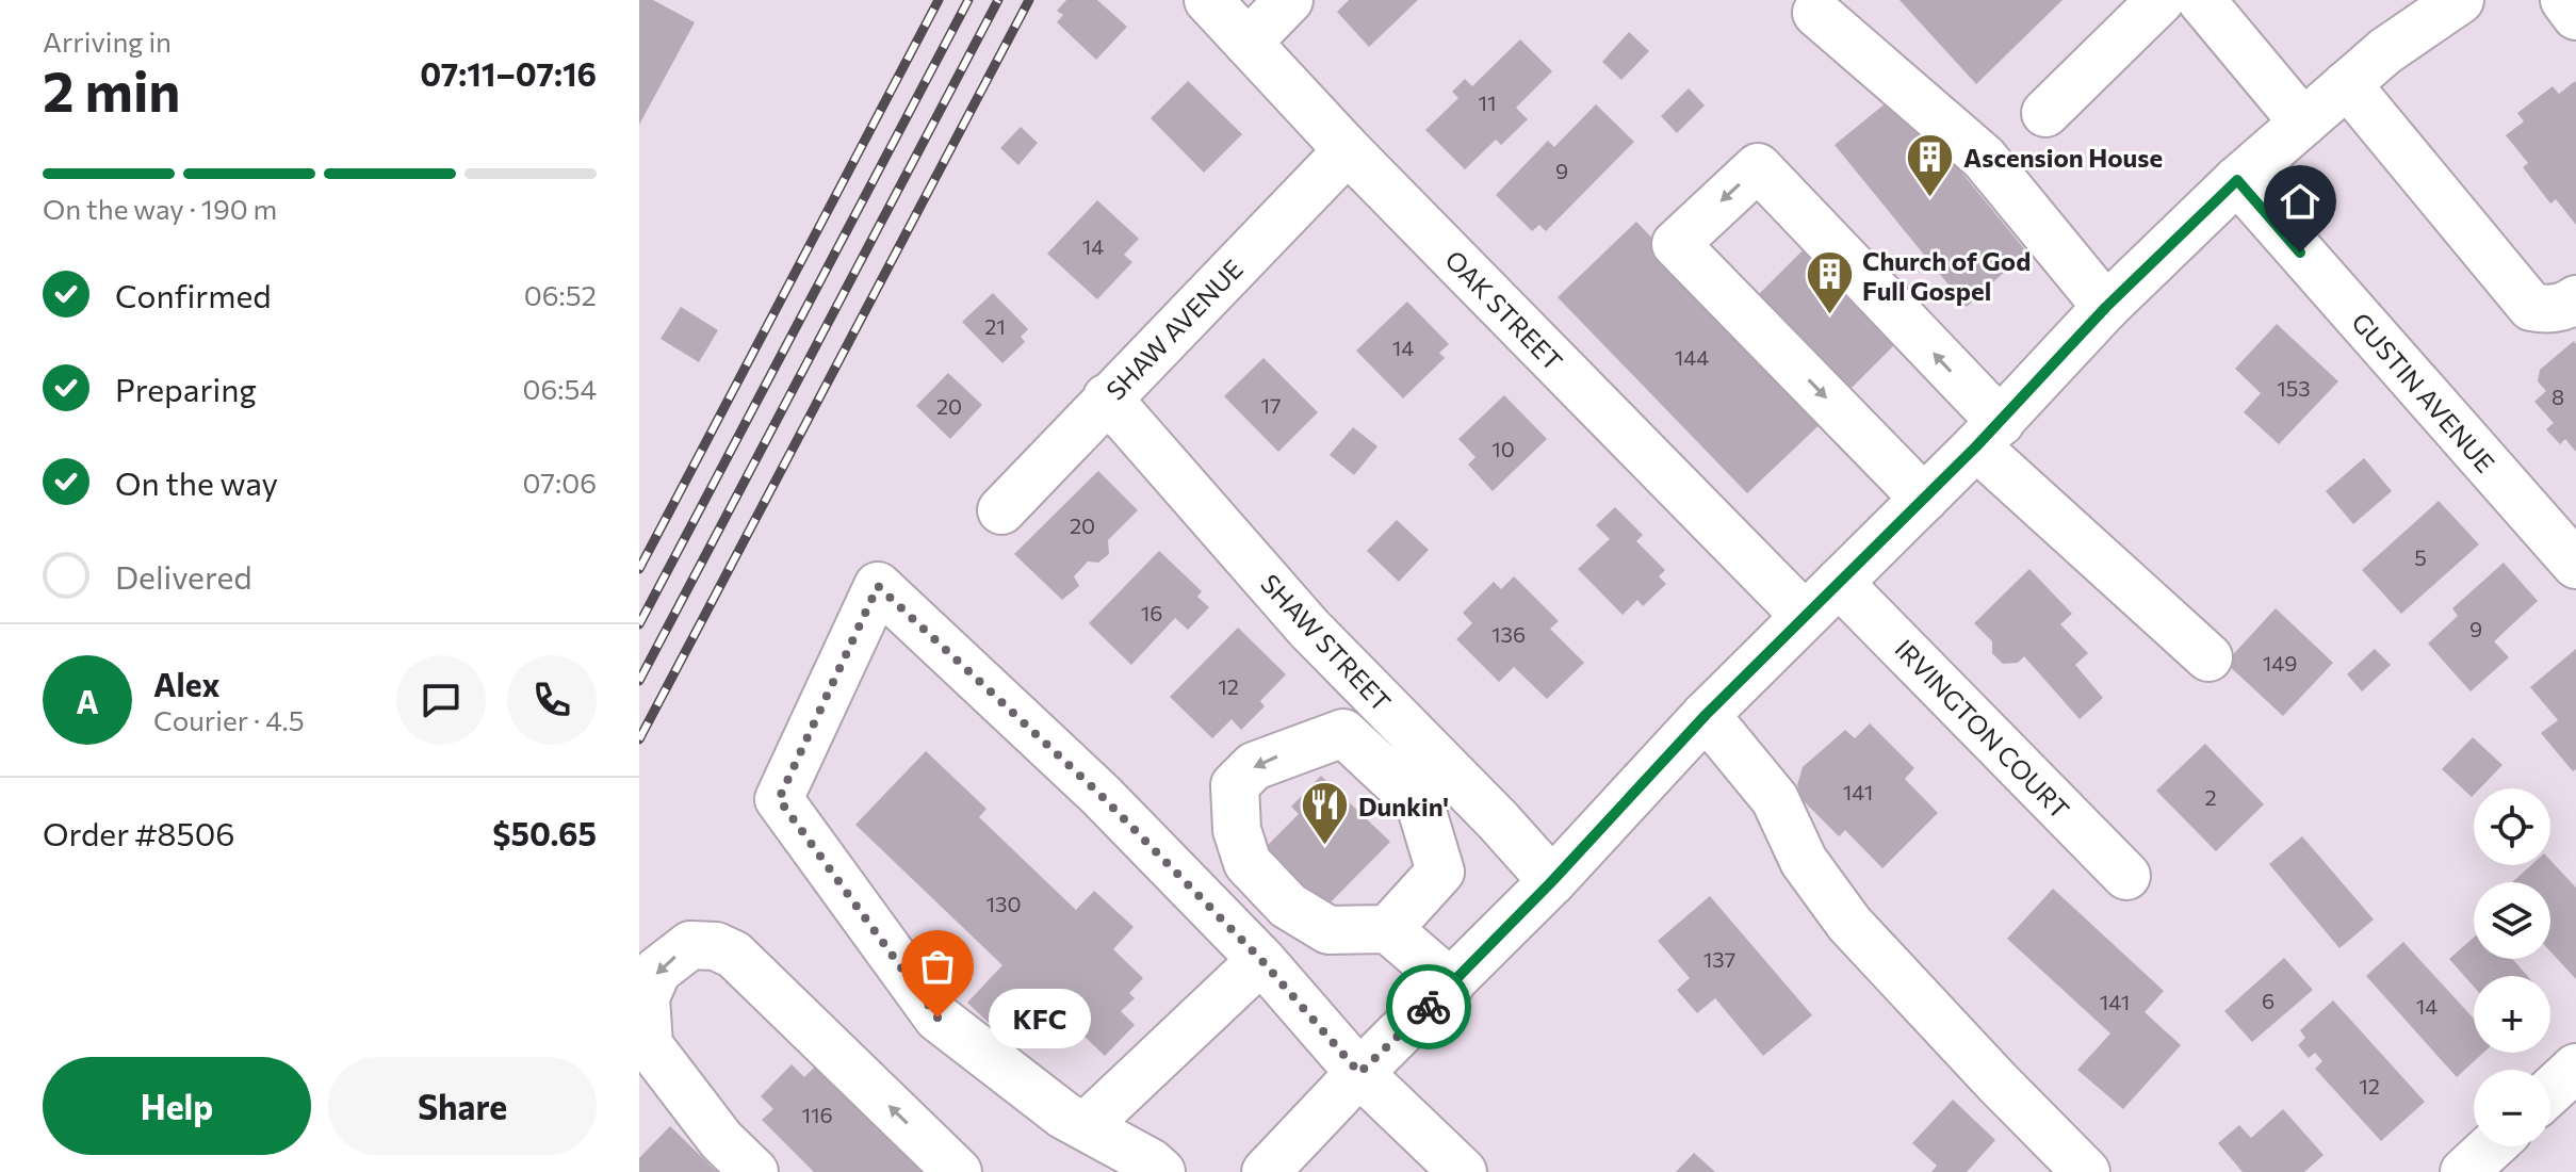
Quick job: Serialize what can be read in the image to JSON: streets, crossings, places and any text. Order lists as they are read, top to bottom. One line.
{"streets":{"main road":["OAK STREET","SHAW AVENUE","GUSTIN AVENUE","SHAW STREET","IRVINGTON COURT"]},"crossings":[["OAK STREET","SHAW AVENUE"],["SHAW AVENUE","SHAW STREET"]],"places":{"building":["Ascension House","Church of God Full Gospel"],"restaurant":["Dunkin'"],"other":["KFC"]},"house_numbers":["11","9","14","21","14","144","153","8","17","20","10","20","5","16","9","136","149","12","141","2","130","137","6","141","14","12","116"],"page":{"heading":["2 min","Arriving in","07:11–07:16"],"panel":["Alex","Courier · 4.5","Order #8506","$50.65"],"bar":"On the way · 190 m","list":[["Confirmed","06:52"],["Preparing","06:54"],["On the way","07:06"],"Delivered"],"round":"A","map_buttons":["+","−"],"bubble":"KFC","buttons":["Help","Share"]}}
